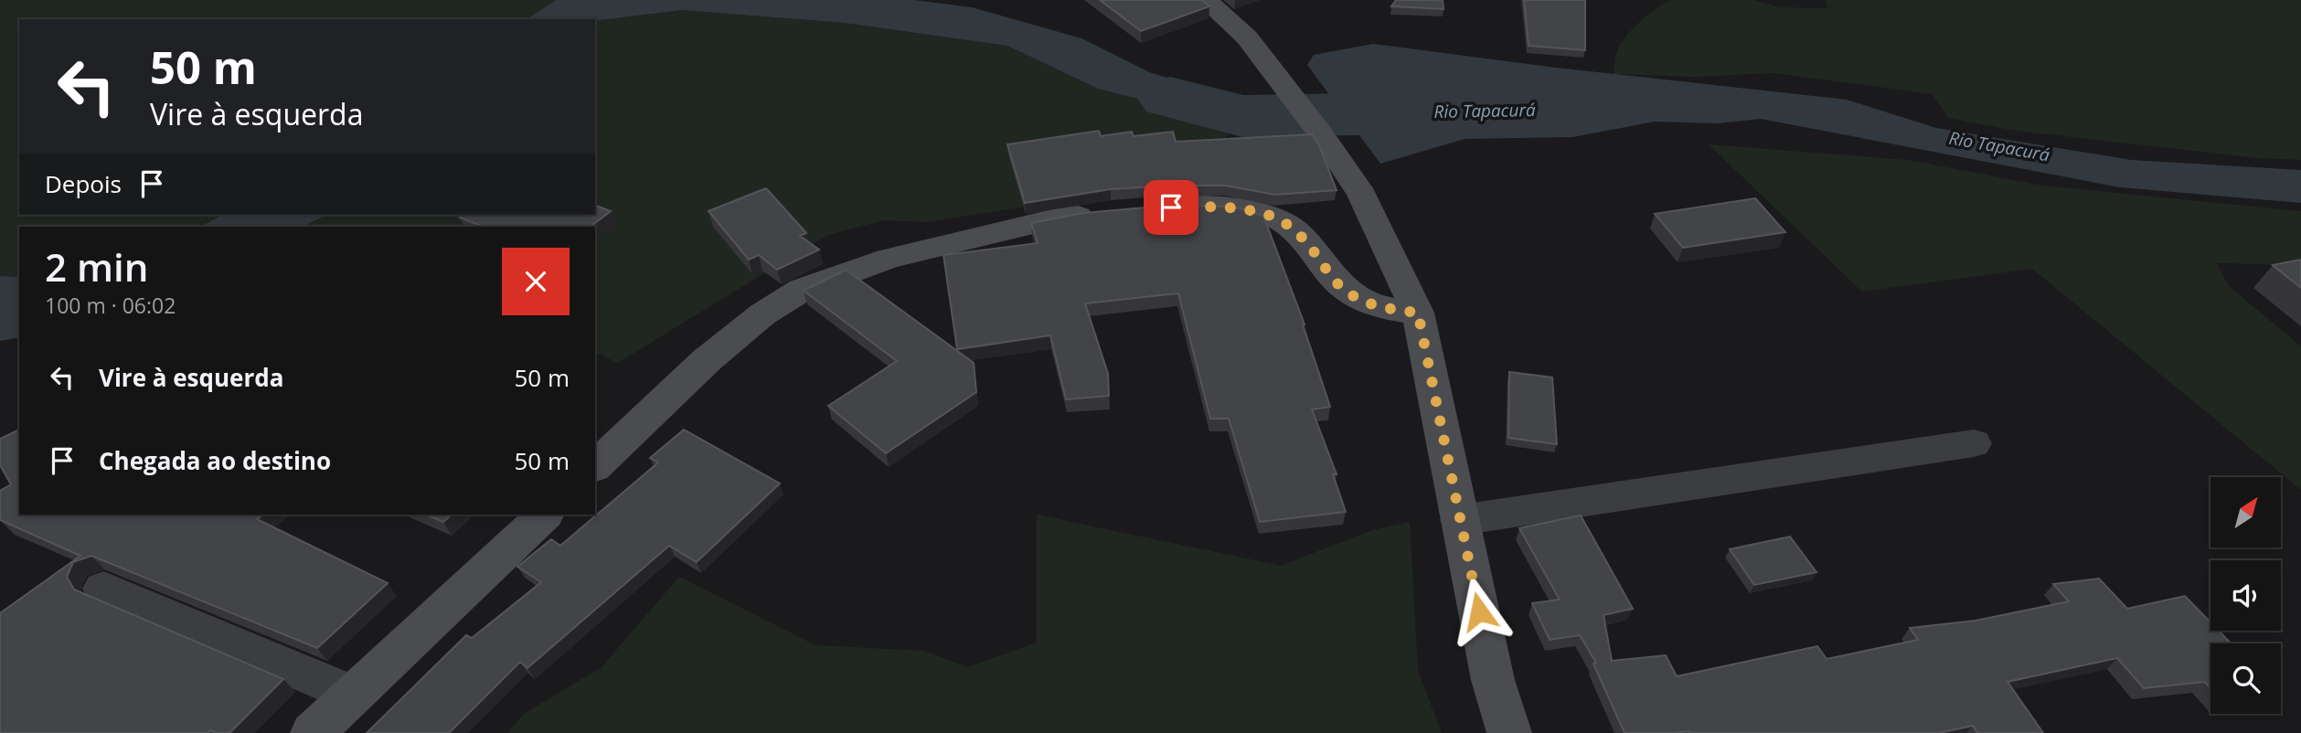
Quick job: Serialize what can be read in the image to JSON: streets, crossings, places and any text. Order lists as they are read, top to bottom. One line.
{"water":["Rio Tapacurá"],"north":"top right","page":{"turn":["50 m","Vire à esquerda"],"then":"Depois","heading":["2 min","100 m · 06:02"],"list":[{"name":"Vire à esquerda","value":"50 m"},{"name":"Chegada ao destino","value":"50 m"}]}}
